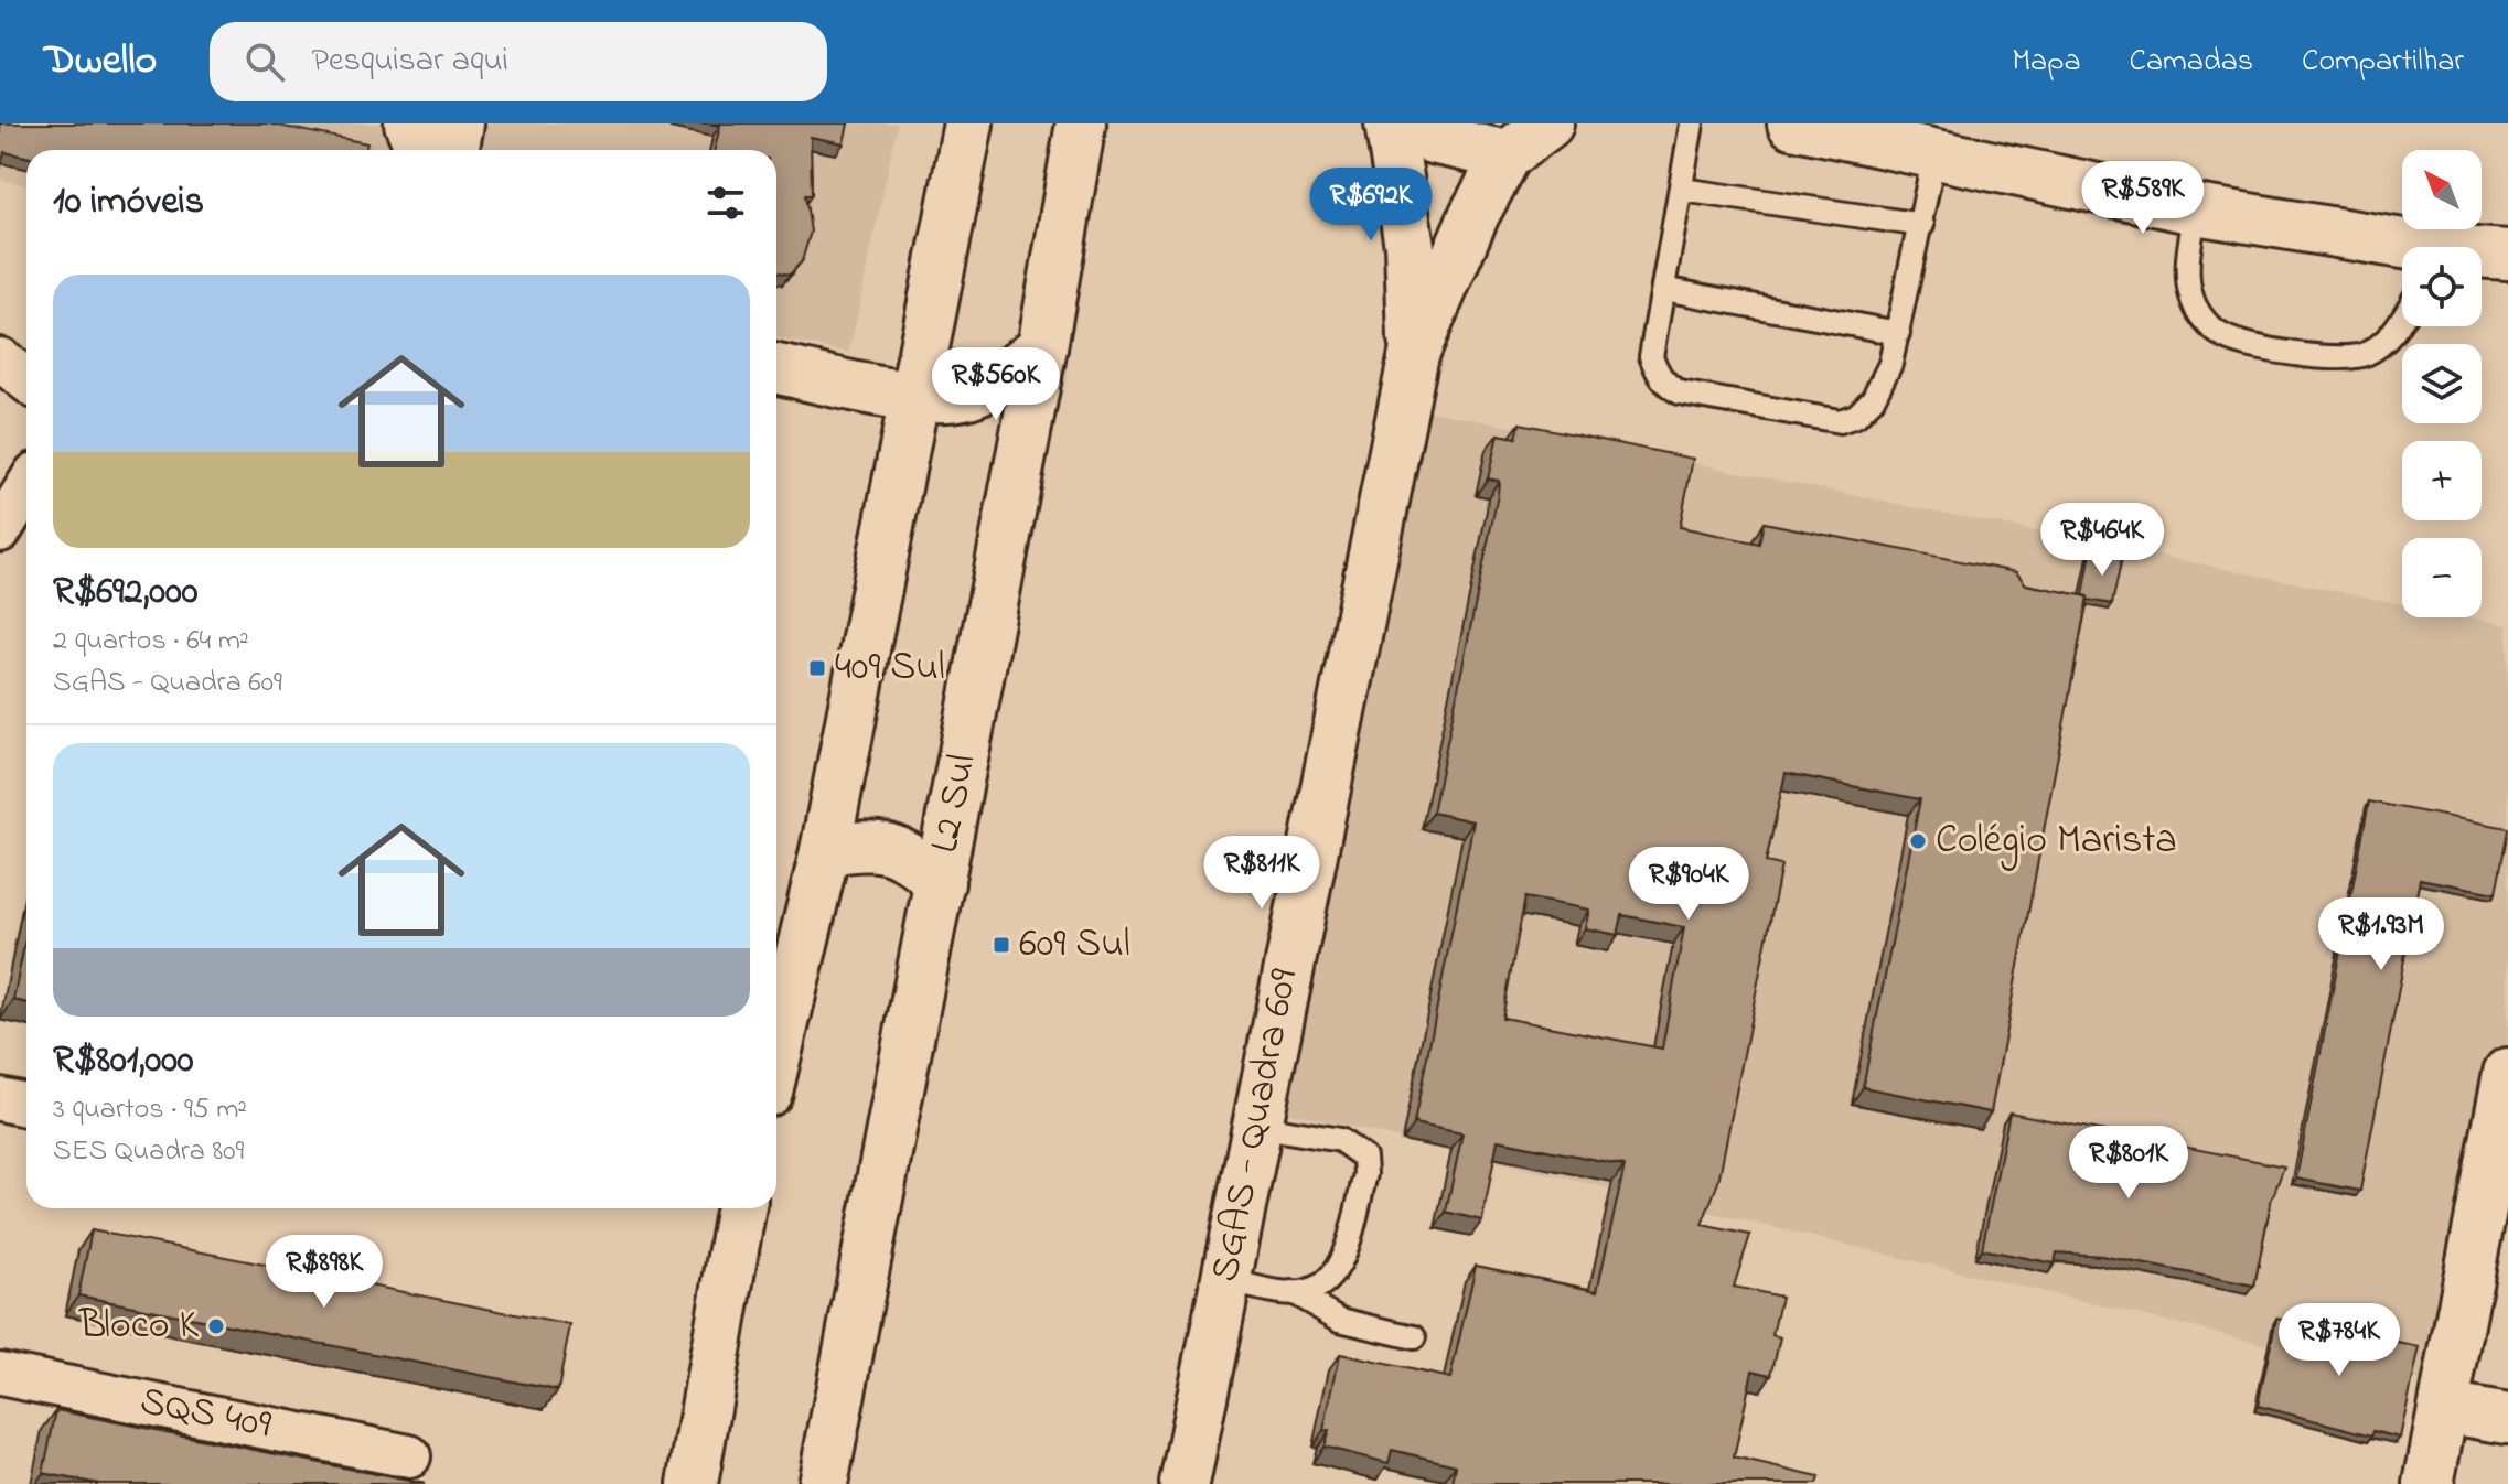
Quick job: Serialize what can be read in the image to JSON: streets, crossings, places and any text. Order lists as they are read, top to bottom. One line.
{"streets":{"street":["L2 Sul","SGAS - Quadra 609","SQS 409"]},"places":{"transit":["409 Sul","609 Sul"],"other":["Colégio Marista","Bloco K"]},"north":"top left","page":{"header":"Dwello","search":"Pesquisar aqui","nav":["Mapa","Camadas","Compartilhar"],"map_buttons":["+","−"],"heading":"10 imóveis","price":["R$589K","R$692K","R$560K","R$464K","R$811K","R$904K","R$1.93M","R$801K","R$898K","R$784K"],"list":[{"name":"R$692,000","note":"2 quartos · 64 m² · SGAS - Quadra 609"},{"name":"R$801,000","note":"3 quartos · 95 m² · SES Quadra 809"}]}}
